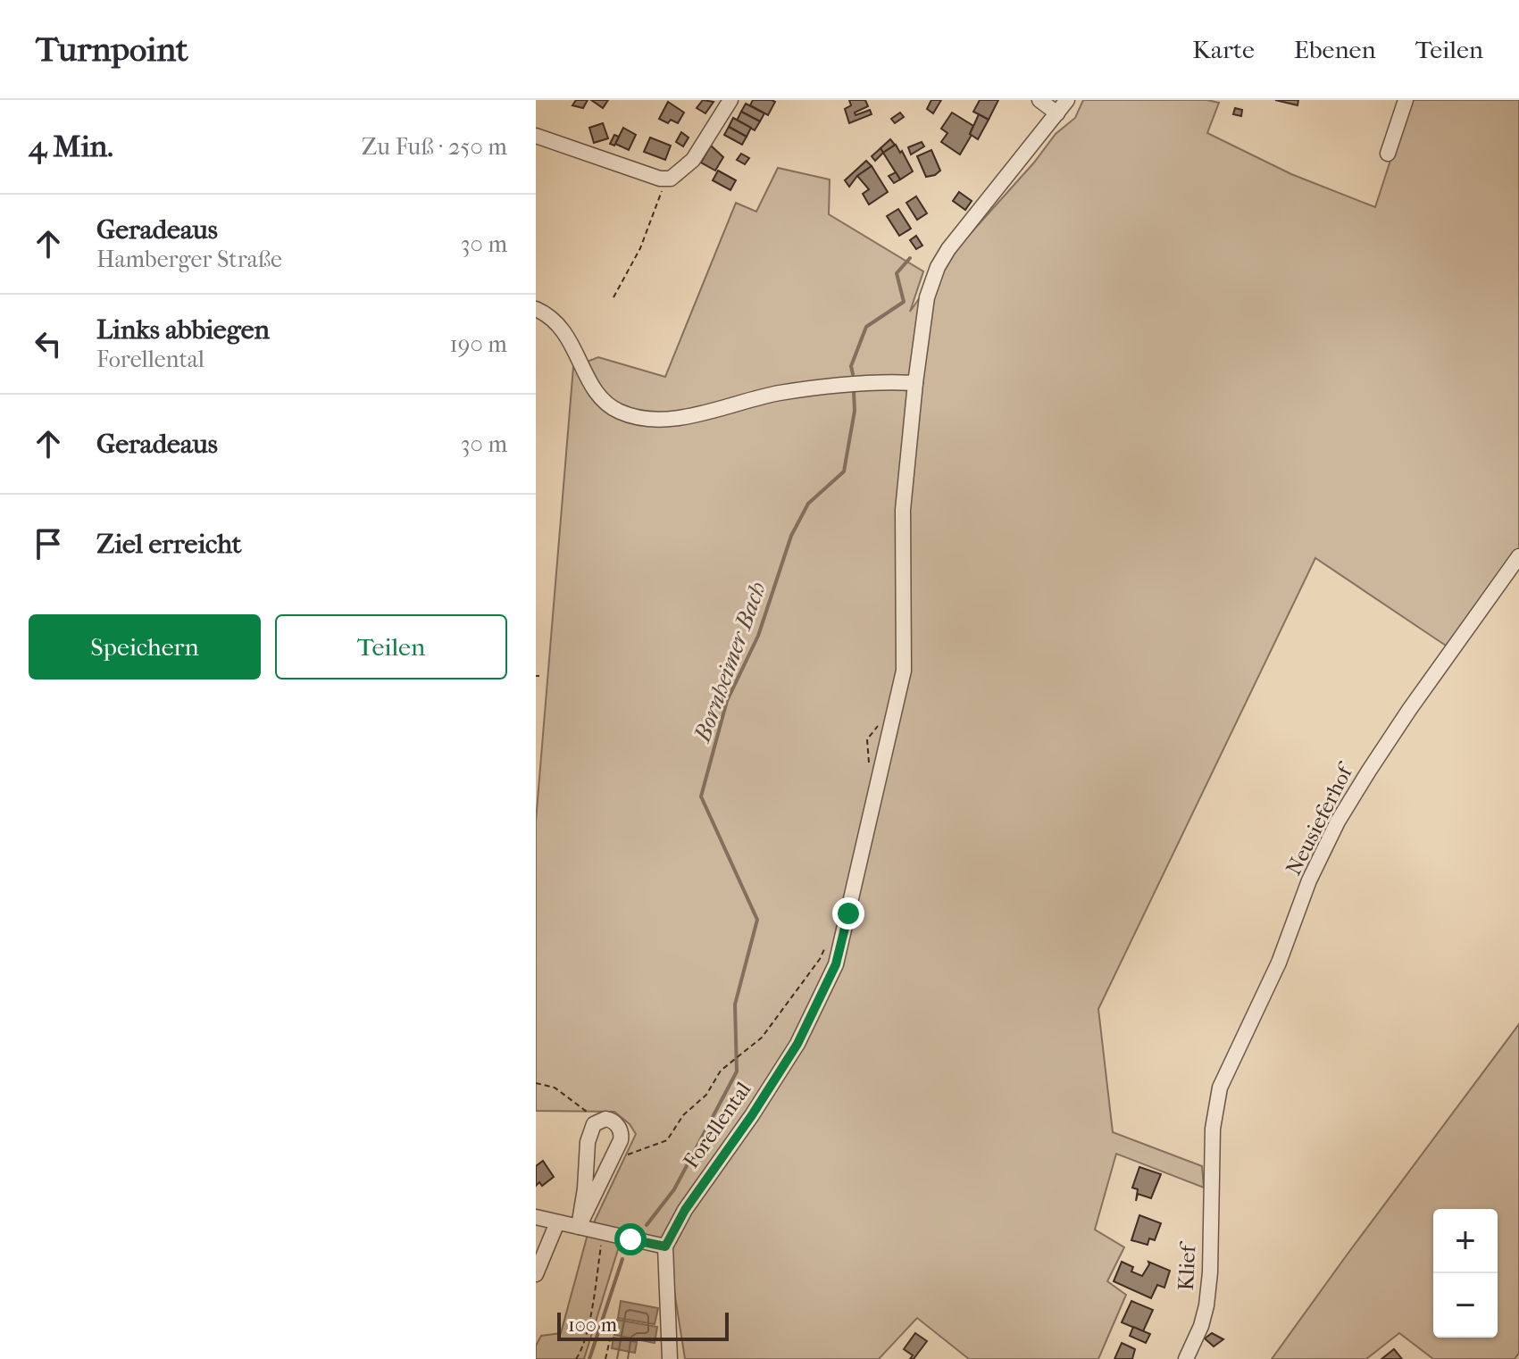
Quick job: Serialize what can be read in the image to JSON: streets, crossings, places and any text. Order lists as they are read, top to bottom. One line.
{"streets":{"street":["Neusieferhof","Forellental","Klief"]},"crossings":[["Neusieferhof","Klief"]],"water":["Bornheimer Bach"],"scale_bar":"100 m","page":{"header":"Turnpoint","nav":["Karte","Ebenen","Teilen"],"heading":["4 Min.","Zu Fuß · 250 m"],"list":[["Geradeaus","Hamberger Straße","30 m"],["Links abbiegen","Forellental","190 m"],["Geradeaus","30 m"],"Ziel erreicht"],"buttons":["Speichern","Teilen"],"map_buttons":["+","−"],"scale":"100 m"}}
